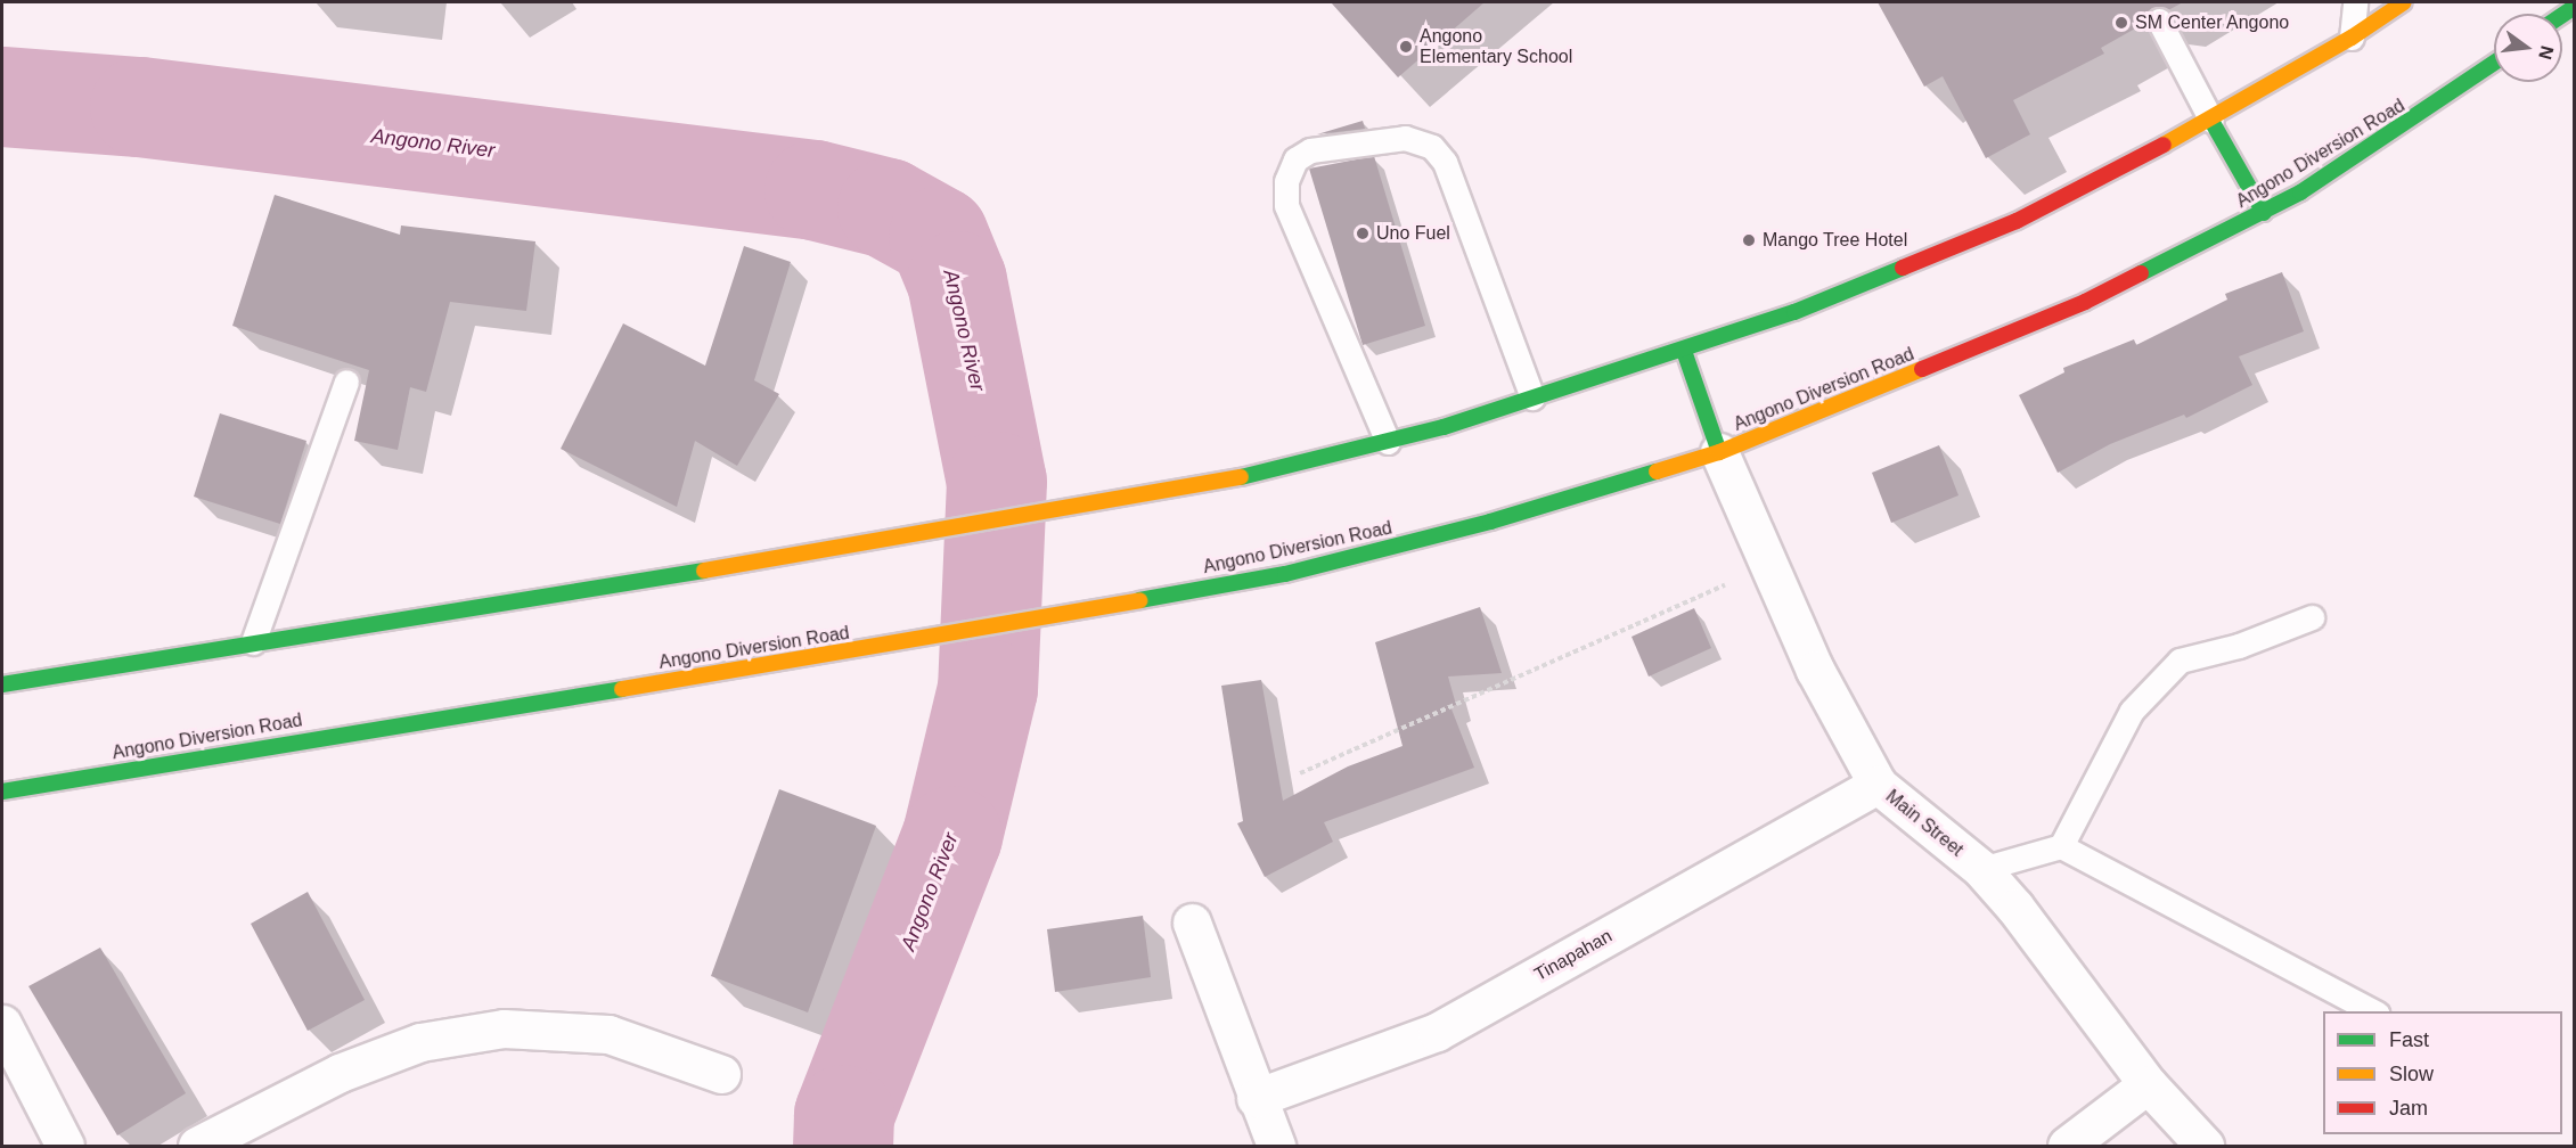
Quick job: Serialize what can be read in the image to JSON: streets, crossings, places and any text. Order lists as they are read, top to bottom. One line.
{"streets":{"main road":["Angono Diversion Road"],"street":["Main Street","Tinapahan"]},"crossings":[["Angono Diversion Road","Main Street"],["Main Street","Tinapahan"]],"water":["Angono River"],"places":["SM Center Angono","Angono Elementary School","Uno Fuel","Mango Tree Hotel"],"legend":["Fast","Slow","Jam"],"north":"right"}
